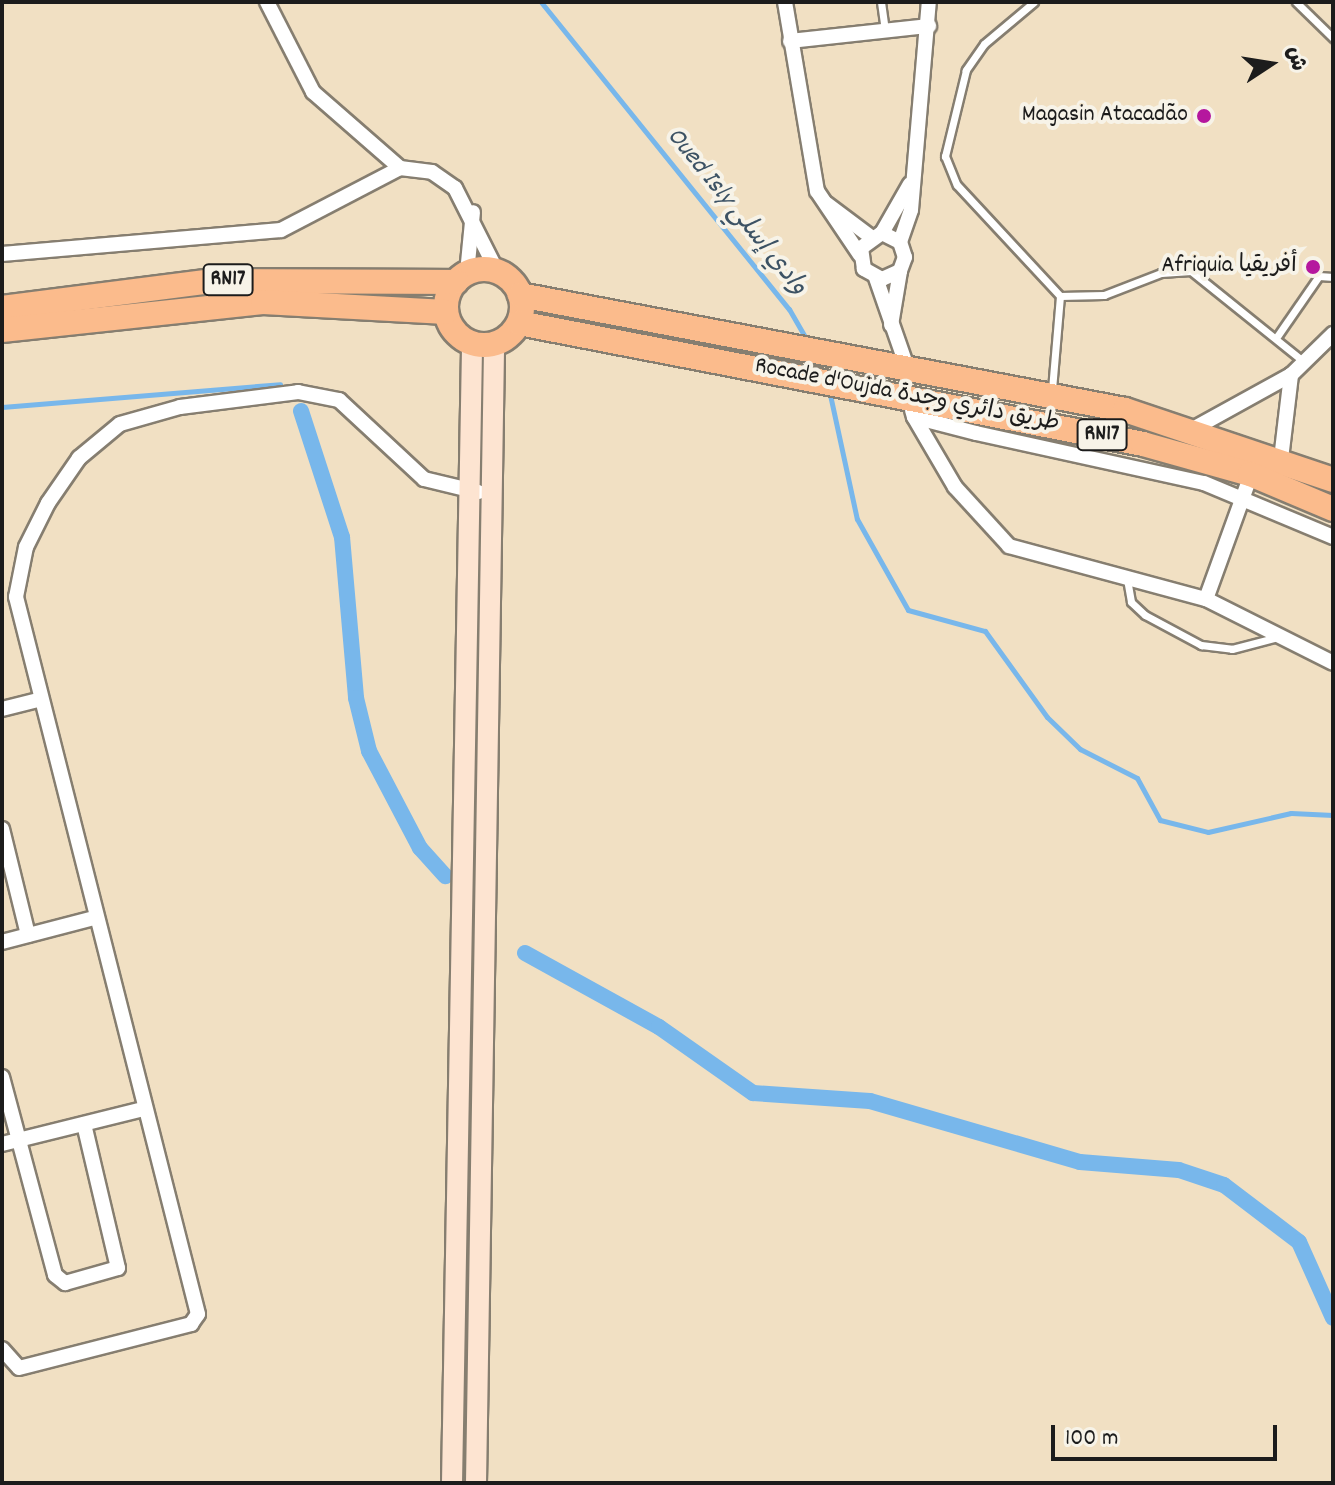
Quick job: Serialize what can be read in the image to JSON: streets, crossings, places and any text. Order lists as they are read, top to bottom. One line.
{"streets":{"highway":["RN17","Rocade d'Oujda طريق دائري وجدة"]},"crossings":[["RN17","Rocade d'Oujda طريق دائري وجدة"]],"water":["Oued Isly وادي إسلي"],"places":["Magasin Atacadão","Afriquia أفريقيا"],"scale_bar":"100 m","north":"right"}
